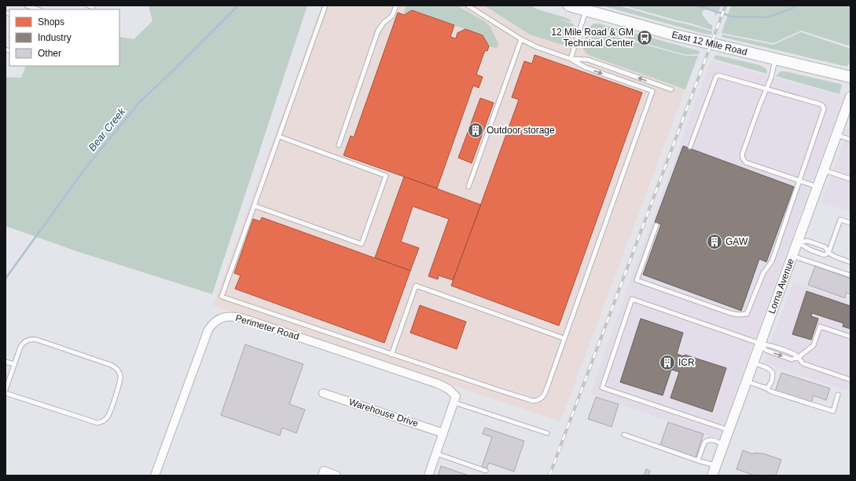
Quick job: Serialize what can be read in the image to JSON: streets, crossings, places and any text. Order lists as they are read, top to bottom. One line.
{"streets":{"main road":["East 12 Mile Road"],"street":["Lorna Avenue","Perimeter Road","Warehouse Drive"]},"water":["Bear Creek"],"places":{"bus stop":["12 Mile Road & GM Technical Center"],"building":["Outdoor storage","GAW","ICR"]},"legend":["Shops","Industry","Other"]}
